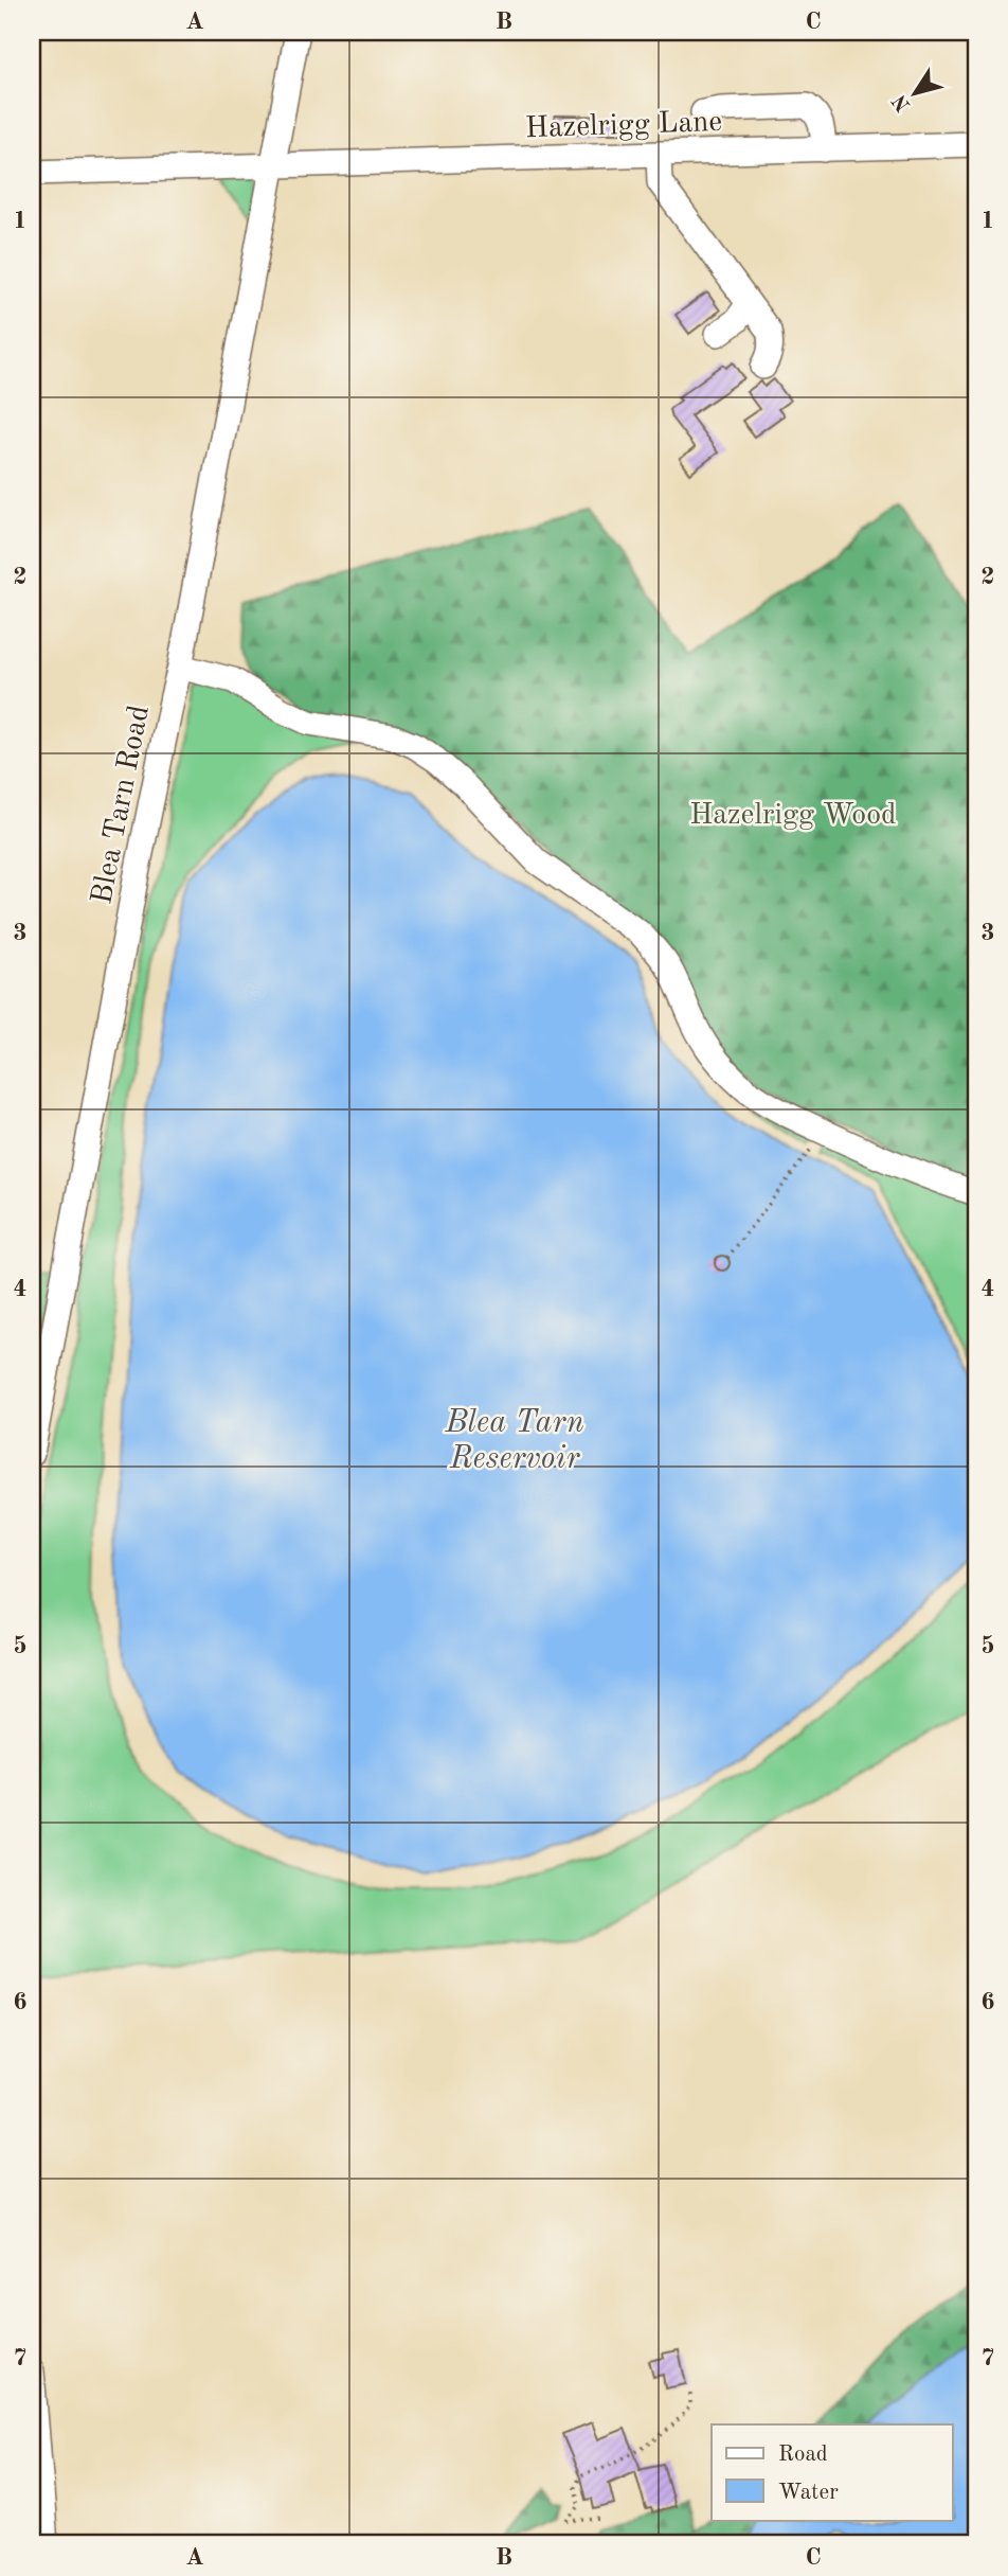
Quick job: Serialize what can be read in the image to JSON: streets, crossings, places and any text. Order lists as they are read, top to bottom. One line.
{"streets":{"street":["Hazelrigg Lane","Blea Tarn Road"]},"crossings":[["Hazelrigg Lane","Blea Tarn Road"]],"water":["Blea Tarn Reservoir"],"parks":["Hazelrigg Wood"],"legend":["Road","Water"],"north":"bottom left","grid":{"columns":["A","B","C"],"rows":["1","2","3","4","5","6","7"]}}
